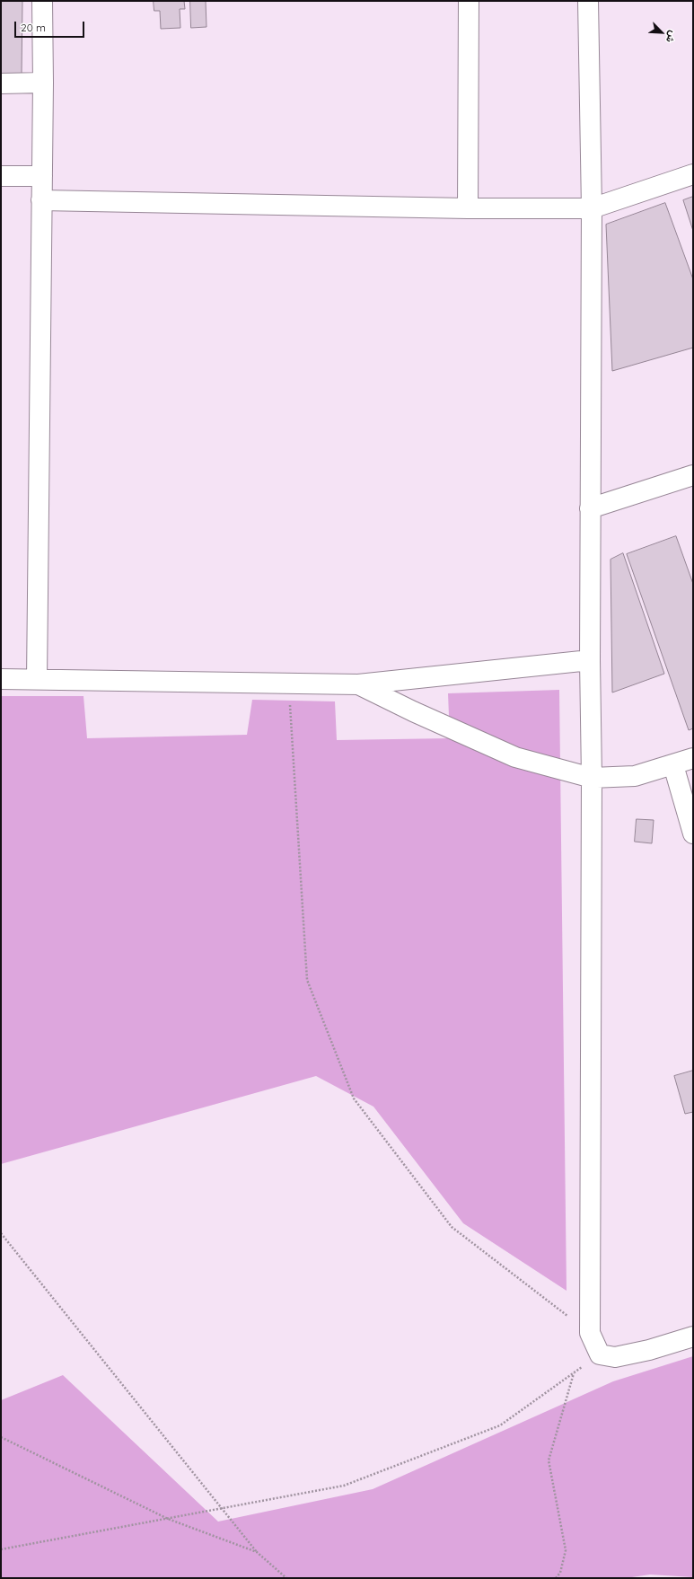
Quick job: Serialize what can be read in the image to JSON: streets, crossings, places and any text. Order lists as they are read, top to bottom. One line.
{"scale_bar":"20 m","north":"bottom right"}
